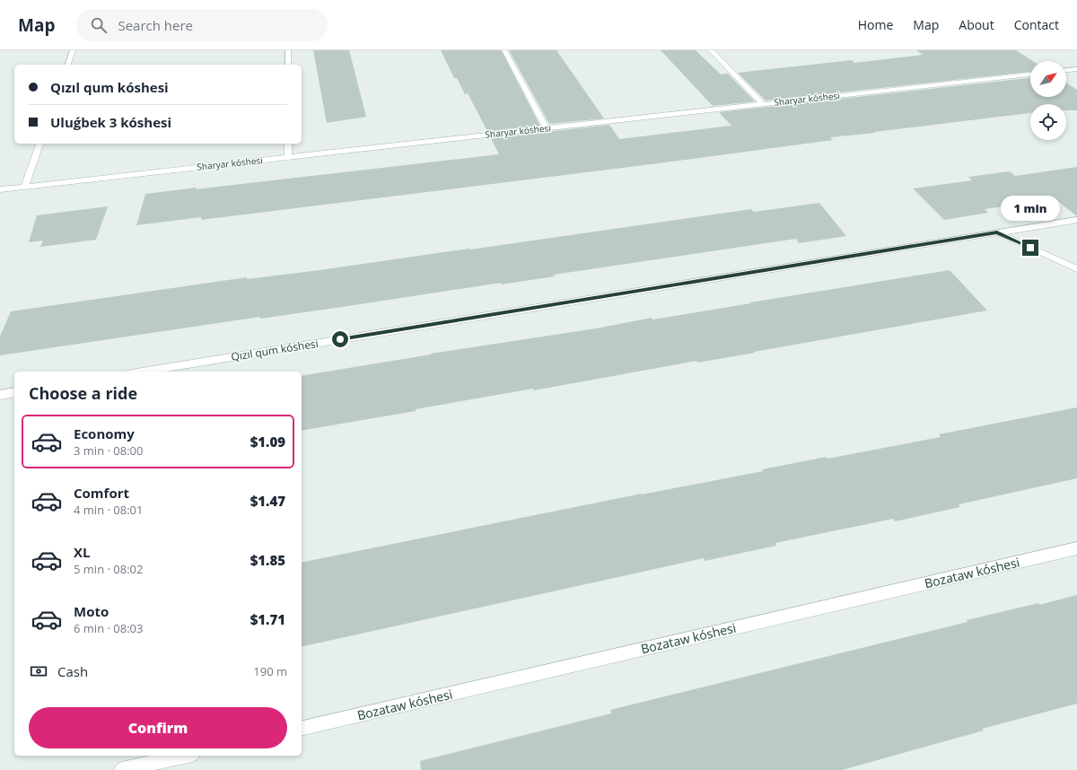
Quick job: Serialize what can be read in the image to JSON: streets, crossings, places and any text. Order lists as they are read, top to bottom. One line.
{"streets":{"street":["Sharyar kóshesi","Qızıl qum kóshesi","Bozataw kóshesi"]},"north":"top right","page":{"header":"Map","search":"Search here","nav":["Home","Map","About","Contact"],"banner":["Qızıl qum kóshesi","Uluǵbek 3 kóshesi"],"bubble":"1 min","heading":"Choose a ride","list":[{"name":"Economy","note":"3 min · 08:00","value":"$1.09"},{"name":"Comfort","note":"4 min · 08:01","value":"$1.47"},{"name":"XL","note":"5 min · 08:02","value":"$1.85"},{"name":"Moto","note":"6 min · 08:03","value":"$1.71"}],"pay":["Cash","190 m"],"buttons":"Confirm"}}
